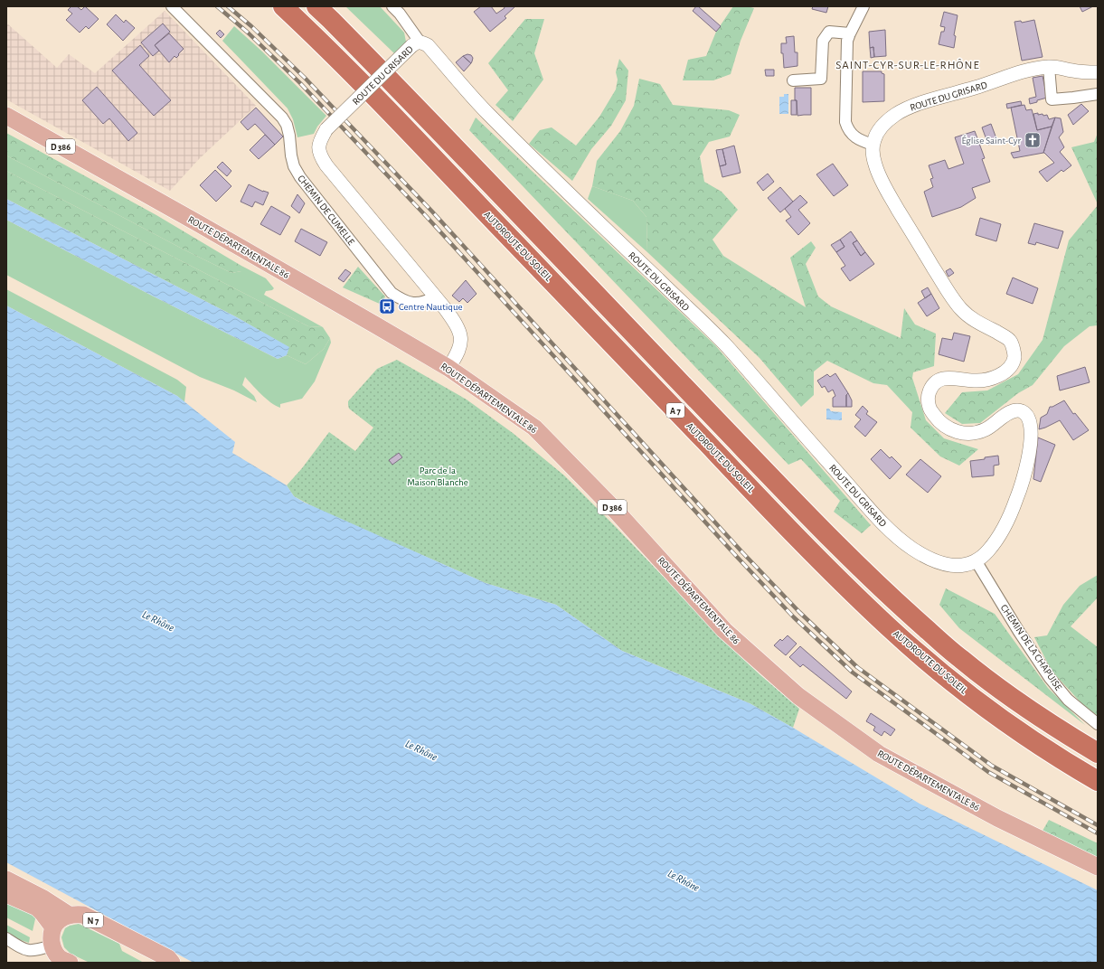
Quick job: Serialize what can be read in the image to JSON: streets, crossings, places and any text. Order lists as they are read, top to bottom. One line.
{"streets":{"highway":["AUTOROUTE DU SOLEIL","A 7"],"main road":["D 386","ROUTE DÉPARTEMENTALE 86","N 7"],"street":["ROUTE DU GRISARD","CHEMIN DE CUMELLE","CHEMIN DE LA CHAPUISE"]},"crossings":[["ROUTE DU GRISARD","CHEMIN DE CUMELLE"],["ROUTE DU GRISARD","ROUTE DÉPARTEMENTALE 86"],["ROUTE DU GRISARD","CHEMIN DE LA CHAPUISE"]],"districts":["SAINT-CYR-SUR-LE-RHÔNE"],"water":["Le Rhône"],"parks":["Parc de la Maison Blanche"],"places":{"church":["Église Saint-Cyr"],"bus stop":["Centre Nautique"]}}
